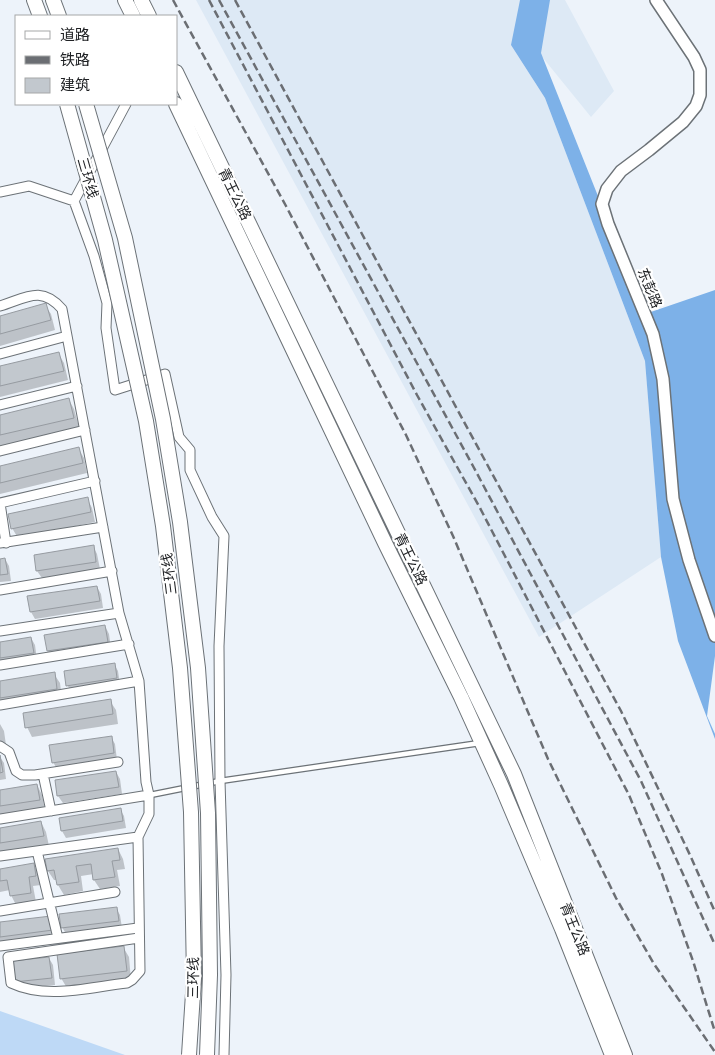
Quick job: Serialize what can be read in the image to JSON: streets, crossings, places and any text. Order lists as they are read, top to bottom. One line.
{"streets":{"main road":["三环线","青王公路"],"street":["东彭路"]},"legend":["道路","铁路","建筑"]}
